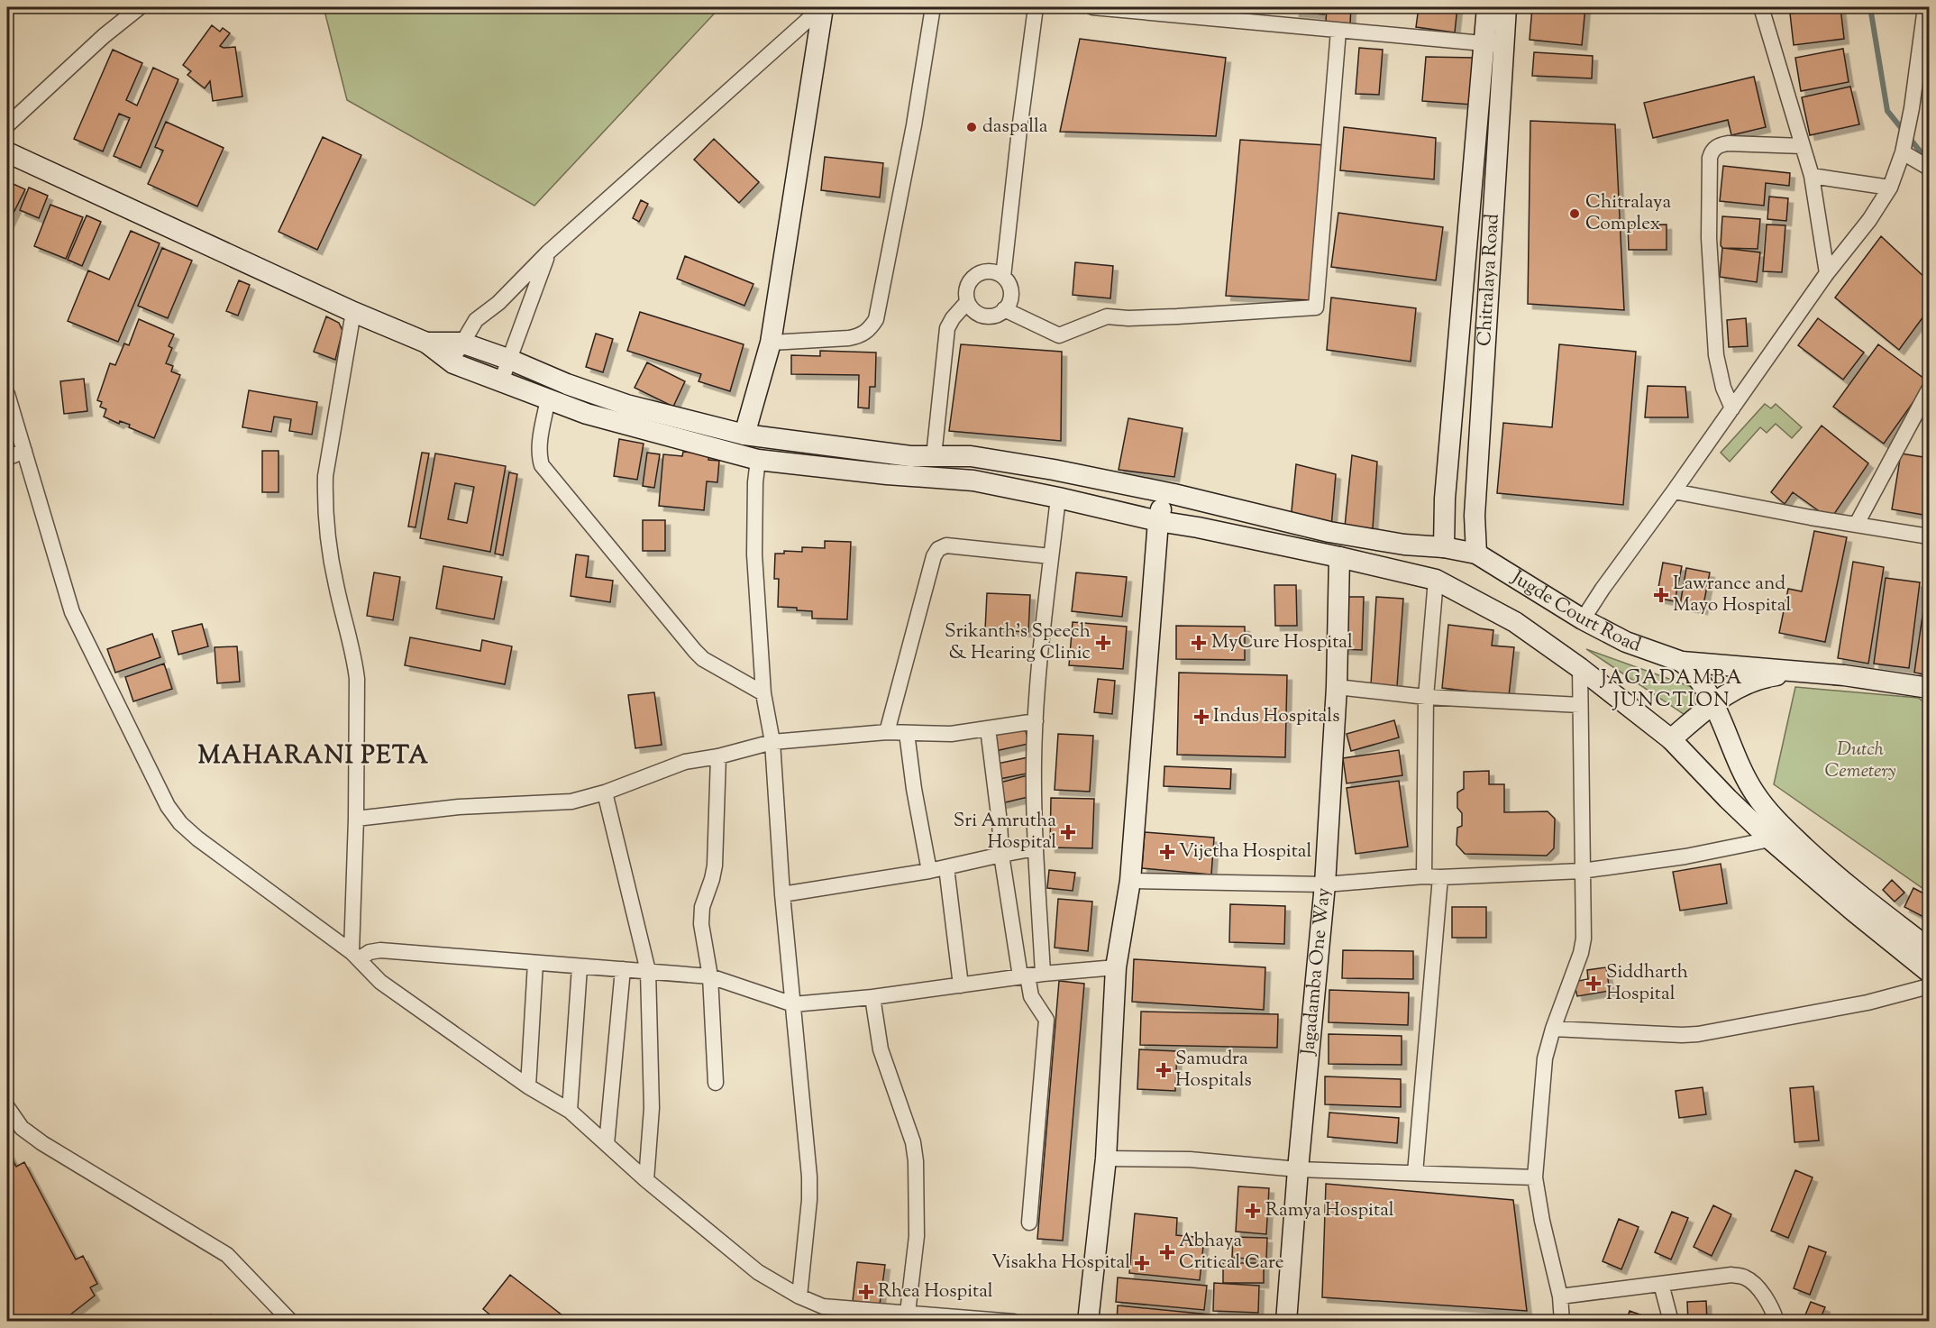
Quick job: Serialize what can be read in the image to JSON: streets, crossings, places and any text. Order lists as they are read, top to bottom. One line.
{"streets":{"main road":["Chitralaya Road","Jugde Court Road","Jagadamba One Way"]},"crossings":[["Chitralaya Road","Jugde Court Road"]],"districts":["JAGADAMBA JUNCTION","MAHARANI PETA"],"parks":["Dutch Cemetery"],"places":{"other":["daspalla","Chitralaya Complex"],"health":["Lawrance and Mayo Hospital","Srikanth's Speech & Hearing Clinic","MyCure Hospital","Indus Hospitals","Sri Amrutha Hospital","Vijetha Hospital","Siddharth Hospital","Samudra Hospitals","Ramya Hospital","Abhaya Critical Care","Visakha Hospital","Rhea Hospital"]}}
